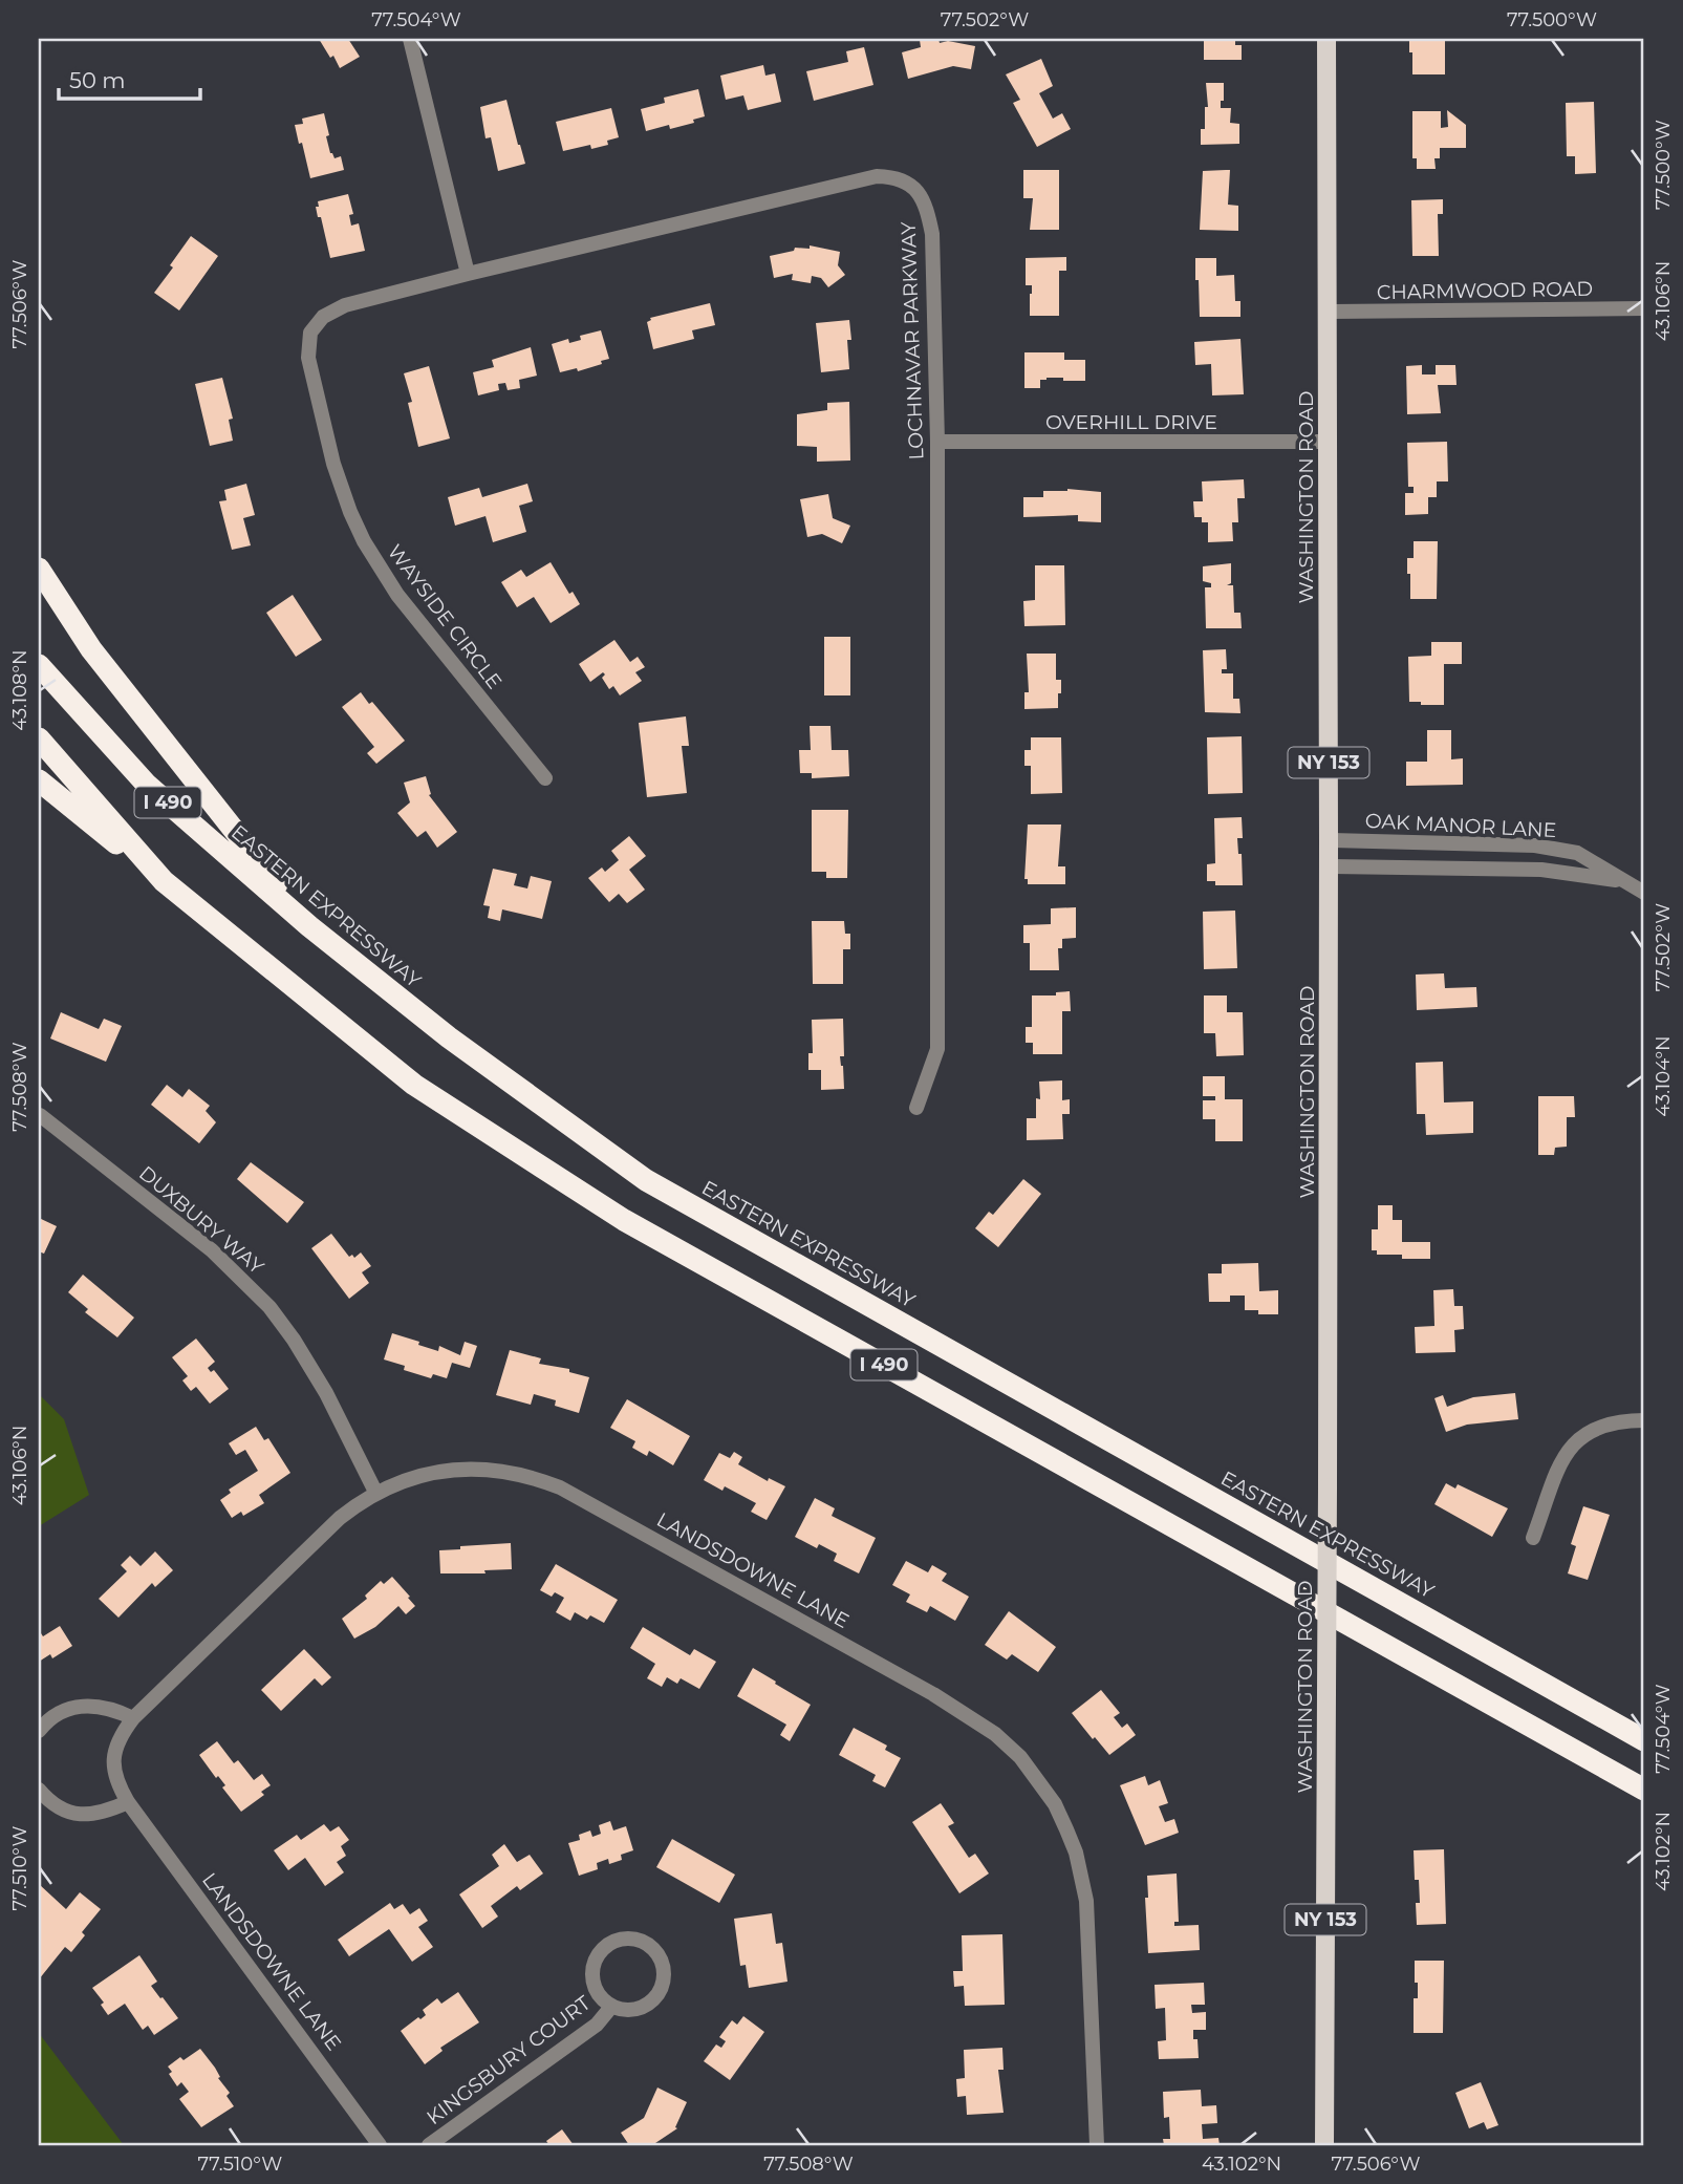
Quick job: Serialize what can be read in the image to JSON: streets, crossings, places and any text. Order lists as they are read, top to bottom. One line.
{"streets":{"highway":["I 490","EASTERN EXPRESSWAY"],"main road":["WASHINGTON ROAD","NY 153"],"street":["CHARMWOOD ROAD","LOCHNAVAR PARKWAY","OVERHILL DRIVE","WAYSIDE CIRCLE","OAK MANOR LANE","DUXBURY WAY","LANDSDOWNE LANE","KINGSBURY COURT"]},"crossings":[["CHARMWOOD ROAD","WASHINGTON ROAD"],["LOCHNAVAR PARKWAY","OVERHILL DRIVE"],["LOCHNAVAR PARKWAY","WAYSIDE CIRCLE"],["OVERHILL DRIVE","WASHINGTON ROAD"],["WASHINGTON ROAD","OAK MANOR LANE"],["DUXBURY WAY","LANDSDOWNE LANE"]],"scale_bar":"50 m","coordinates":["77.504°W","77.502°W","77.500°W","43.106°N","77.506°W","43.108°N","43.104°N","77.508°W","43.102°N","77.510°W"]}
